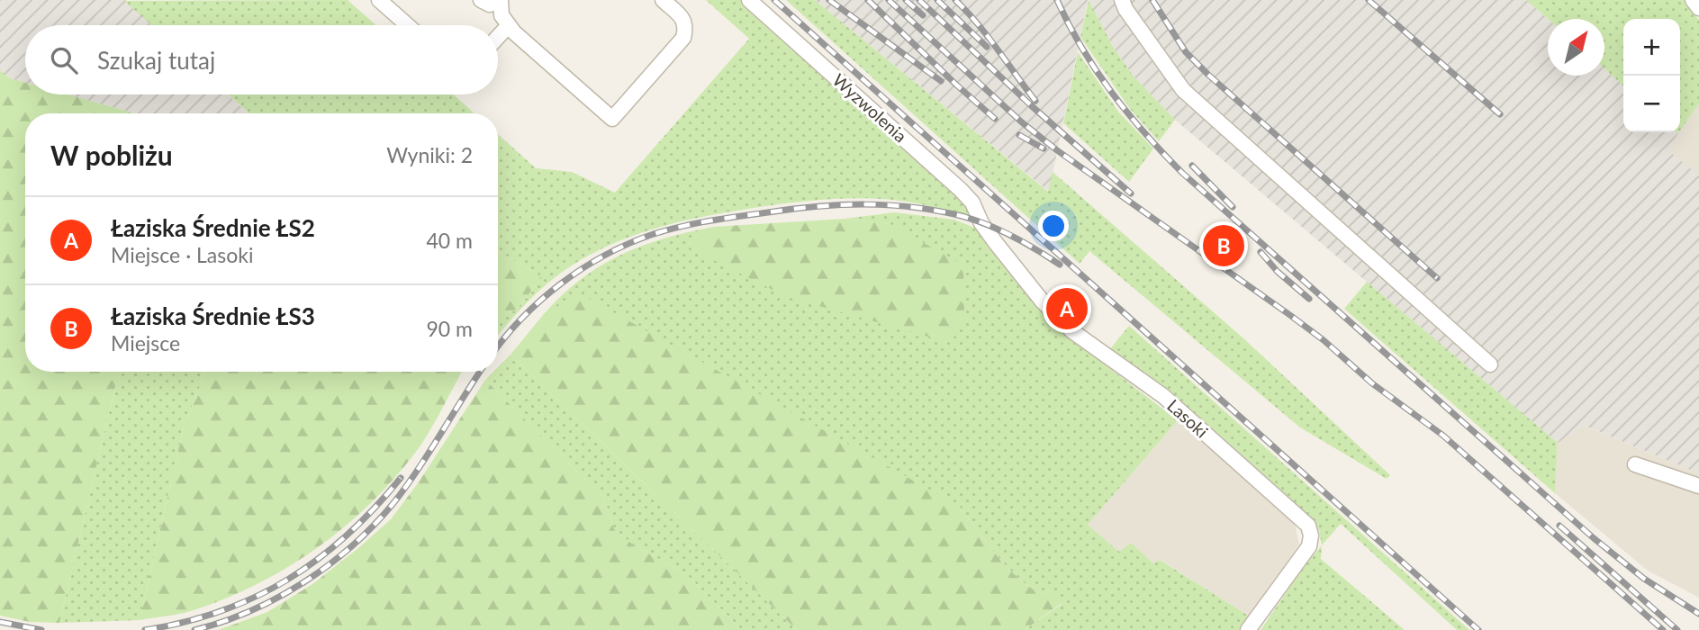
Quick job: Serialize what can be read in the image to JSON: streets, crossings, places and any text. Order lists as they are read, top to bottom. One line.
{"streets":{"street":["Wyzwolenia","Lasoki"]},"crossings":[["Wyzwolenia","Lasoki"]],"north":"top right","page":{"map_buttons":["+","−"],"search":"Szukaj tutaj","heading":["W pobliżu","Wyniki: 2"],"list":[{"mark":"A","name":"Łaziska Średnie ŁS2","note":"Miejsce · Lasoki","value":"40 m"},{"mark":"B","name":"Łaziska Średnie ŁS3","note":"Miejsce","value":"90 m"}],"pins":["B","A"]}}
